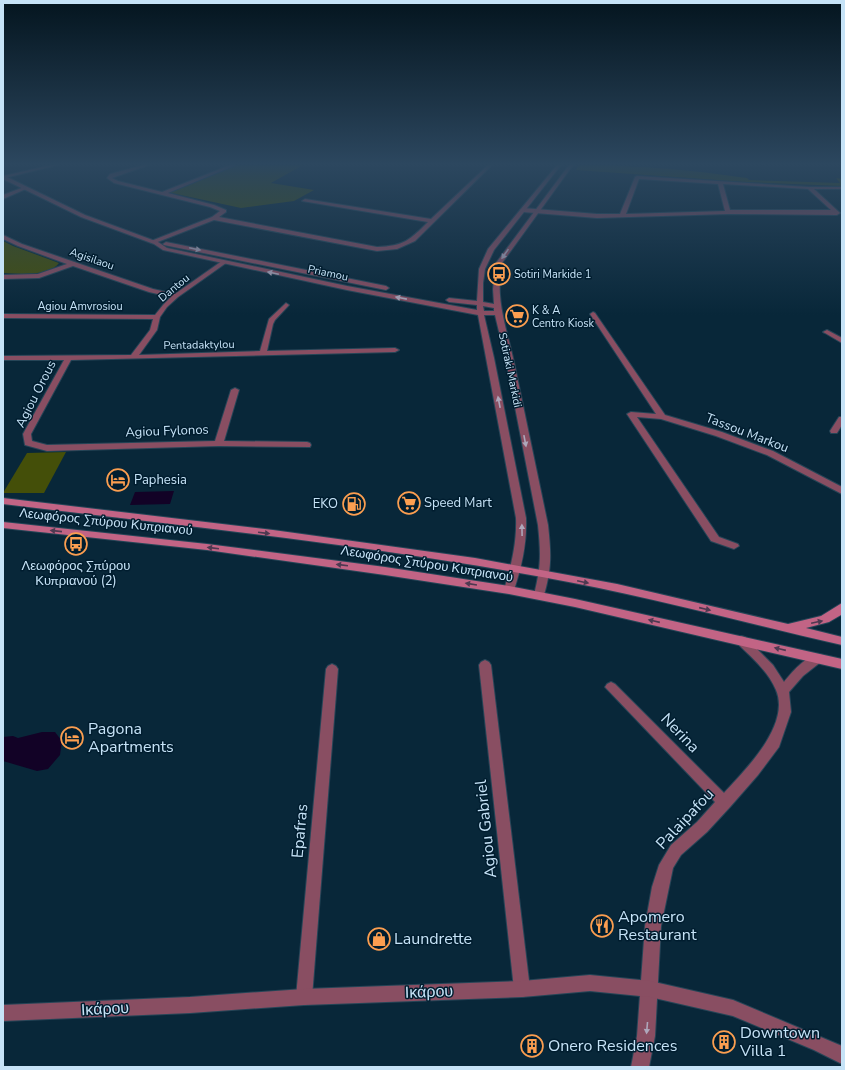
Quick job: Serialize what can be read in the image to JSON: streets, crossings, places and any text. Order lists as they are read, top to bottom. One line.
{"streets":{"main road":["Λεωφόρος Σπύρου Κυπριανού"],"street":["Agisilaou","Priamou","Dantou","Agiou Amvrosiou","Pentadaktylou","Sotiraki Markidi","Agiou Orous","Agiou Fylonos","Tassou Markou","Nerina","Palaipafou","Agiou Gabriel","Epafras","Ικάρου"]},"crossings":[["Agisilaou","Dantou"],["Priamou","Dantou"],["Priamou","Sotiraki Markidi"],["Dantou","Agiou Amvrosiou"],["Dantou","Pentadaktylou"],["Pentadaktylou","Agiou Orous"],["Sotiraki Markidi","Λεωφόρος Σπύρου Κυπριανού"],["Agiou Orous","Agiou Fylonos"],["Nerina","Palaipafou"],["Palaipafou","Ικάρου"],["Agiou Gabriel","Ικάρου"],["Epafras","Ικάρου"]],"places":{"bus stop":["Sotiri Markide 1","Λεωφόρος Σπύρου Κυπριανού (2)"],"supermarket":["K & A Centro Kiosk","Speed Mart"],"hotel":["Paphesia","Pagona Apartments"],"fuel station":["EKO"],"restaurant":["Apomero Restaurant"],"shop":["Laundrette"],"building":["Downtown Villa 1","Onero Residences"]}}
